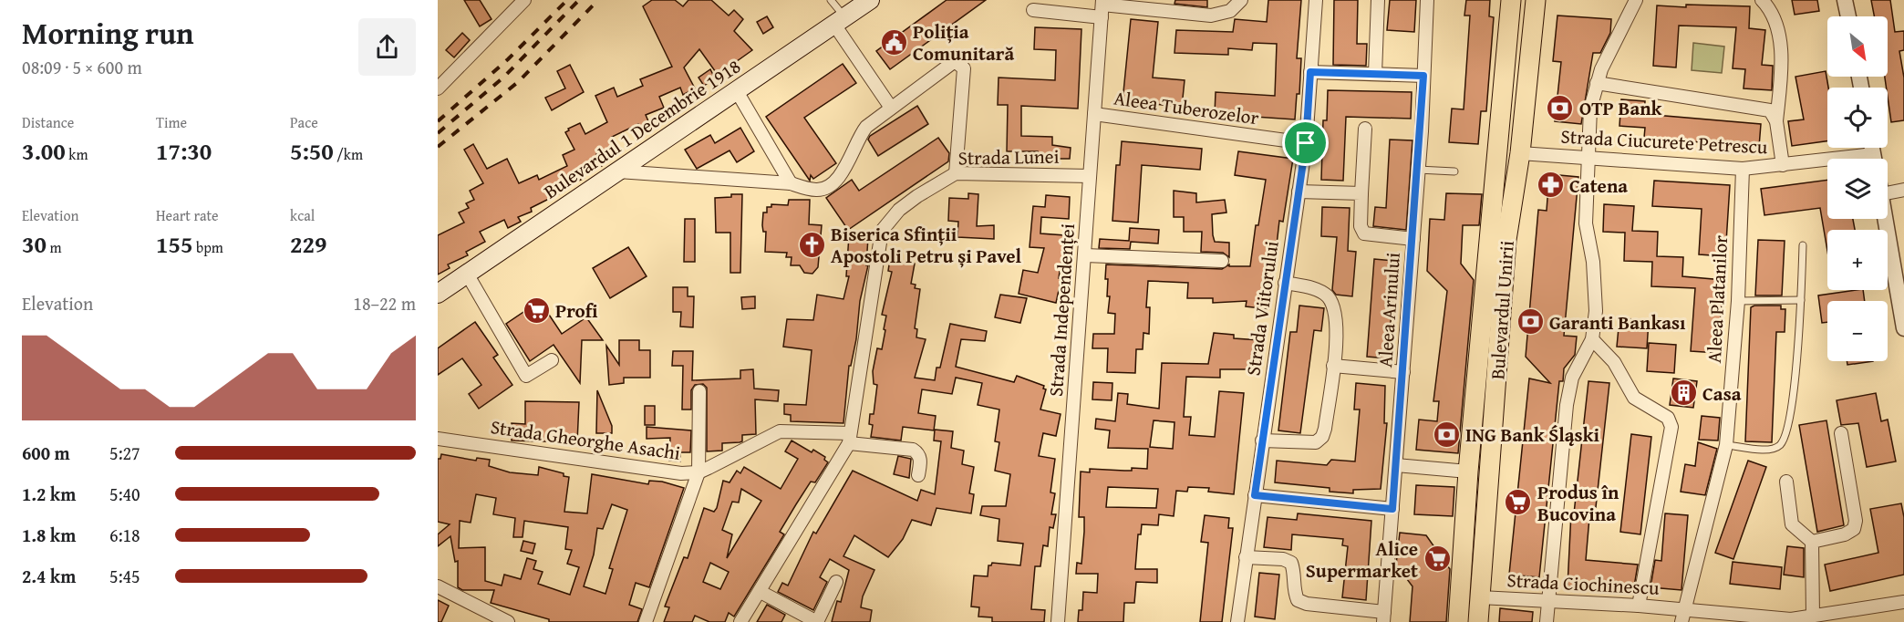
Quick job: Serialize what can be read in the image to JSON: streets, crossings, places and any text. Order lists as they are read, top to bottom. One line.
{"streets":{"main road":["Bulevardul 1 Decembrie 1918","Bulevardul Unirii"],"street":["Aleea Tuberozelor","Strada Ciucurete Petrescu","Strada Lunei","Aleea Platanilor","Strada Viitorului","Strada Independenței","Aleea Arinului","Strada Gheorghe Asachi","Strada Ciochinescu"]},"crossings":[["Aleea Tuberozelor","Strada Viitorului"],["Aleea Tuberozelor","Strada Independenței"],["Strada Ciucurete Petrescu","Aleea Platanilor"],["Strada Ciucurete Petrescu","Bulevardul Unirii"],["Strada Lunei","Strada Independenței"],["Strada Lunei","Strada Gheorghe Asachi"],["Aleea Platanilor","Strada Ciochinescu"],["Bulevardul Unirii","Strada Ciochinescu"]],"places":{"public building":["Poliția Comunitară"],"bank":["OTP Bank","Garanti Bankası","ING Bank Śląski"],"pharmacy":["Catena"],"church":["Biserica Sfinții Apostoli Petru și Pavel"],"supermarket":["Profi","Produs în Bucovina","Alice Supermarket"],"building":["Casa"]},"north":"bottom right","page":{"heading":["Morning run","08:09 · 5 × 600 m"],"map_buttons":["+","−"],"stats":[["Distance","3.00 km"],["Time","17:30"],["Pace","5:50 /km"],["Elevation","30 m"],["Heart rate","155 bpm"],["kcal","229"]],"chart":["Elevation","18–22 m"],"list":[{"name":"600 m","note":"5:27"},{"name":"1.2 km","note":"5:40"},{"name":"1.8 km","note":"6:18"},{"name":"2.4 km","note":"5:45"}]}}
